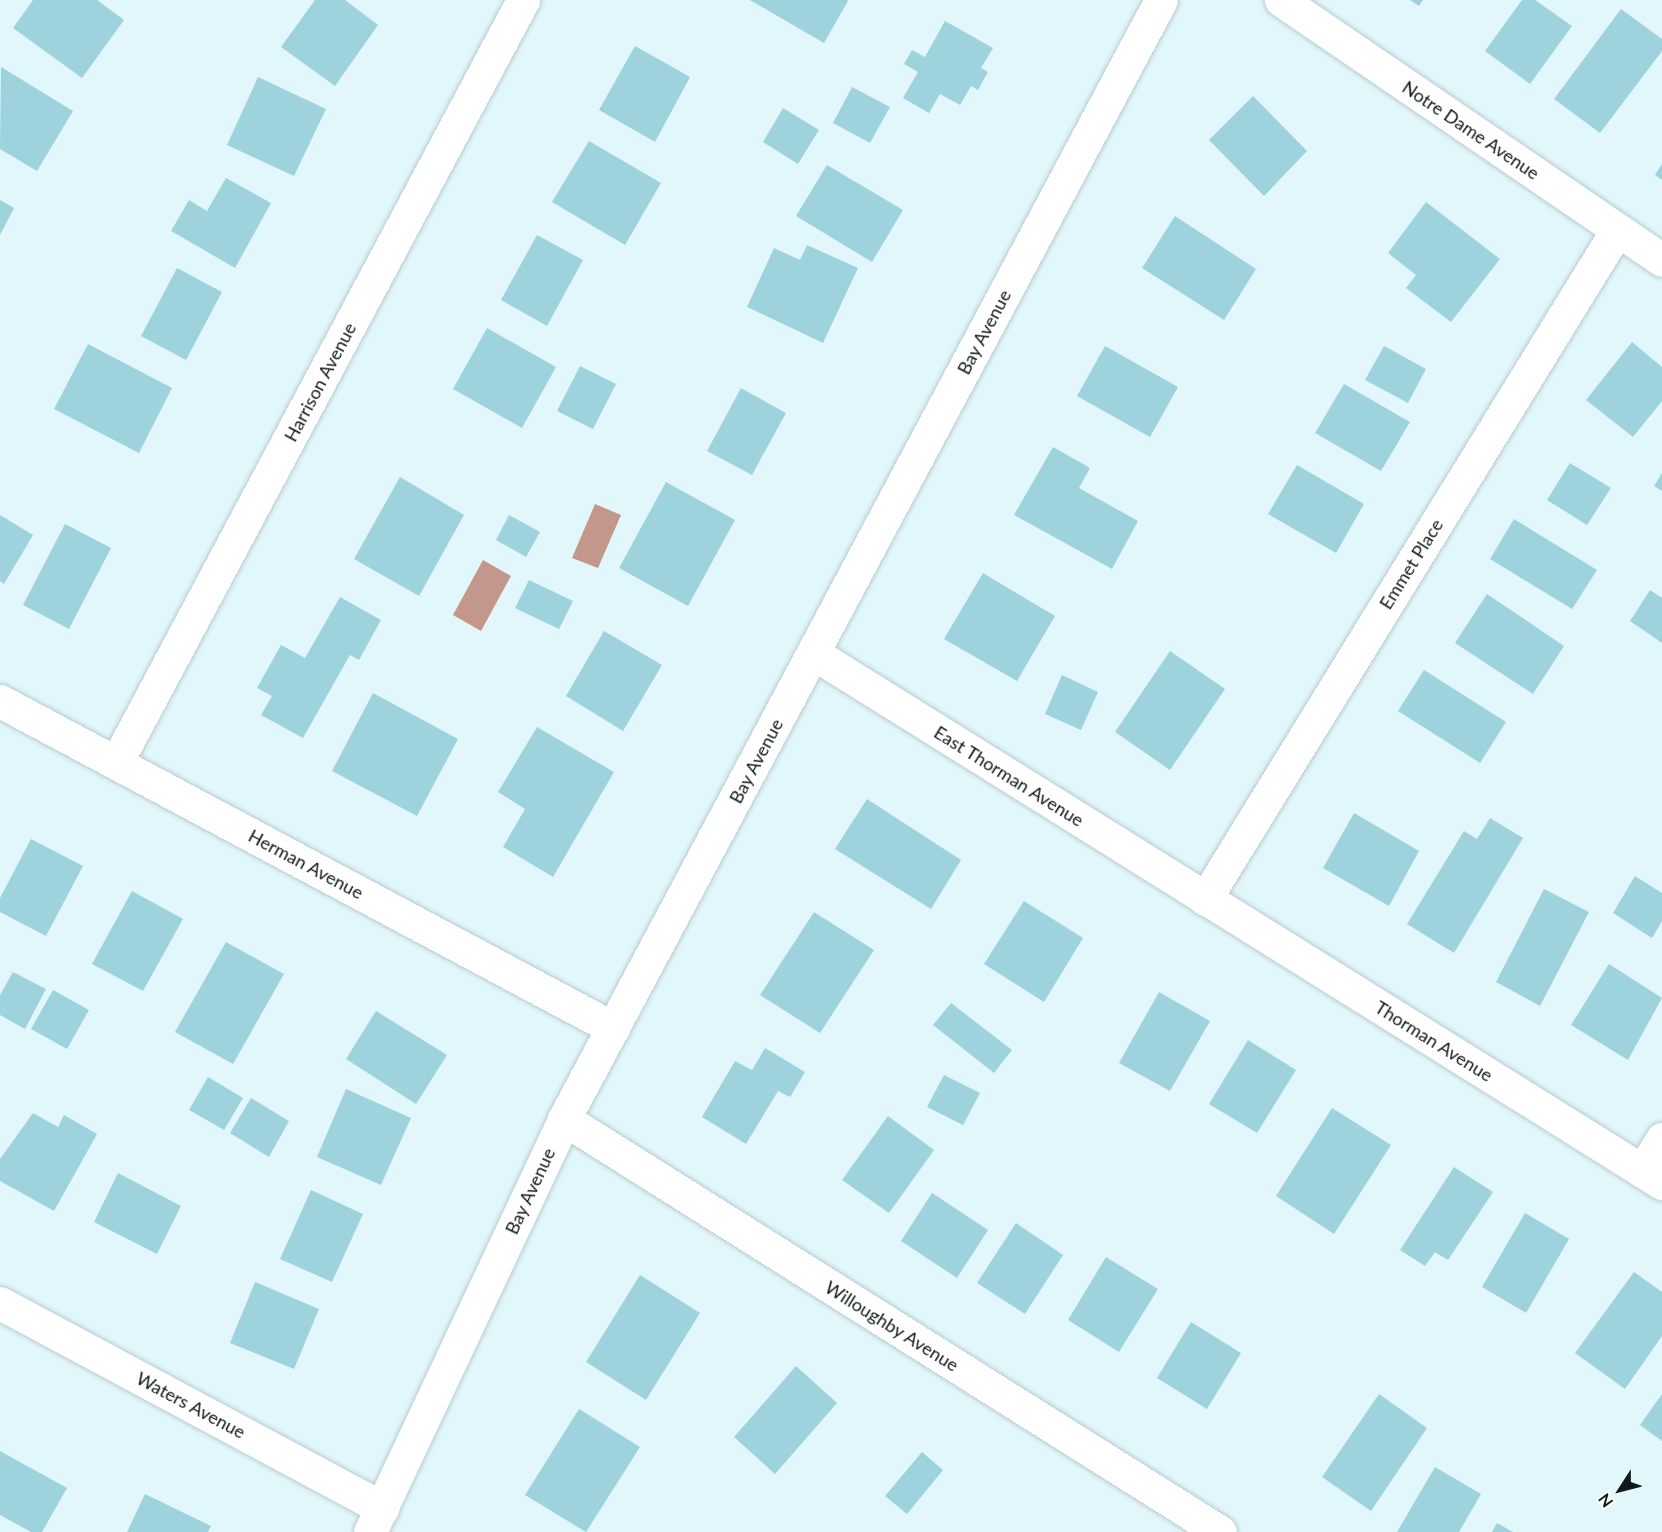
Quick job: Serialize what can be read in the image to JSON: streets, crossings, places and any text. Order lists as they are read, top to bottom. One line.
{"streets":{"street":["Notre Dame Avenue","Bay Avenue","Harrison Avenue","Emmet Place","East Thorman Avenue","Herman Avenue","Thorman Avenue","Willoughby Avenue","Waters Avenue"]},"crossings":[["Notre Dame Avenue","Emmet Place"],["Bay Avenue","East Thorman Avenue"],["Bay Avenue","Herman Avenue"],["Bay Avenue","Willoughby Avenue"],["Bay Avenue","Waters Avenue"],["Harrison Avenue","Herman Avenue"],["Emmet Place","East Thorman Avenue"],["Emmet Place","Thorman Avenue"],["East Thorman Avenue","Thorman Avenue"]],"north":"bottom left"}
